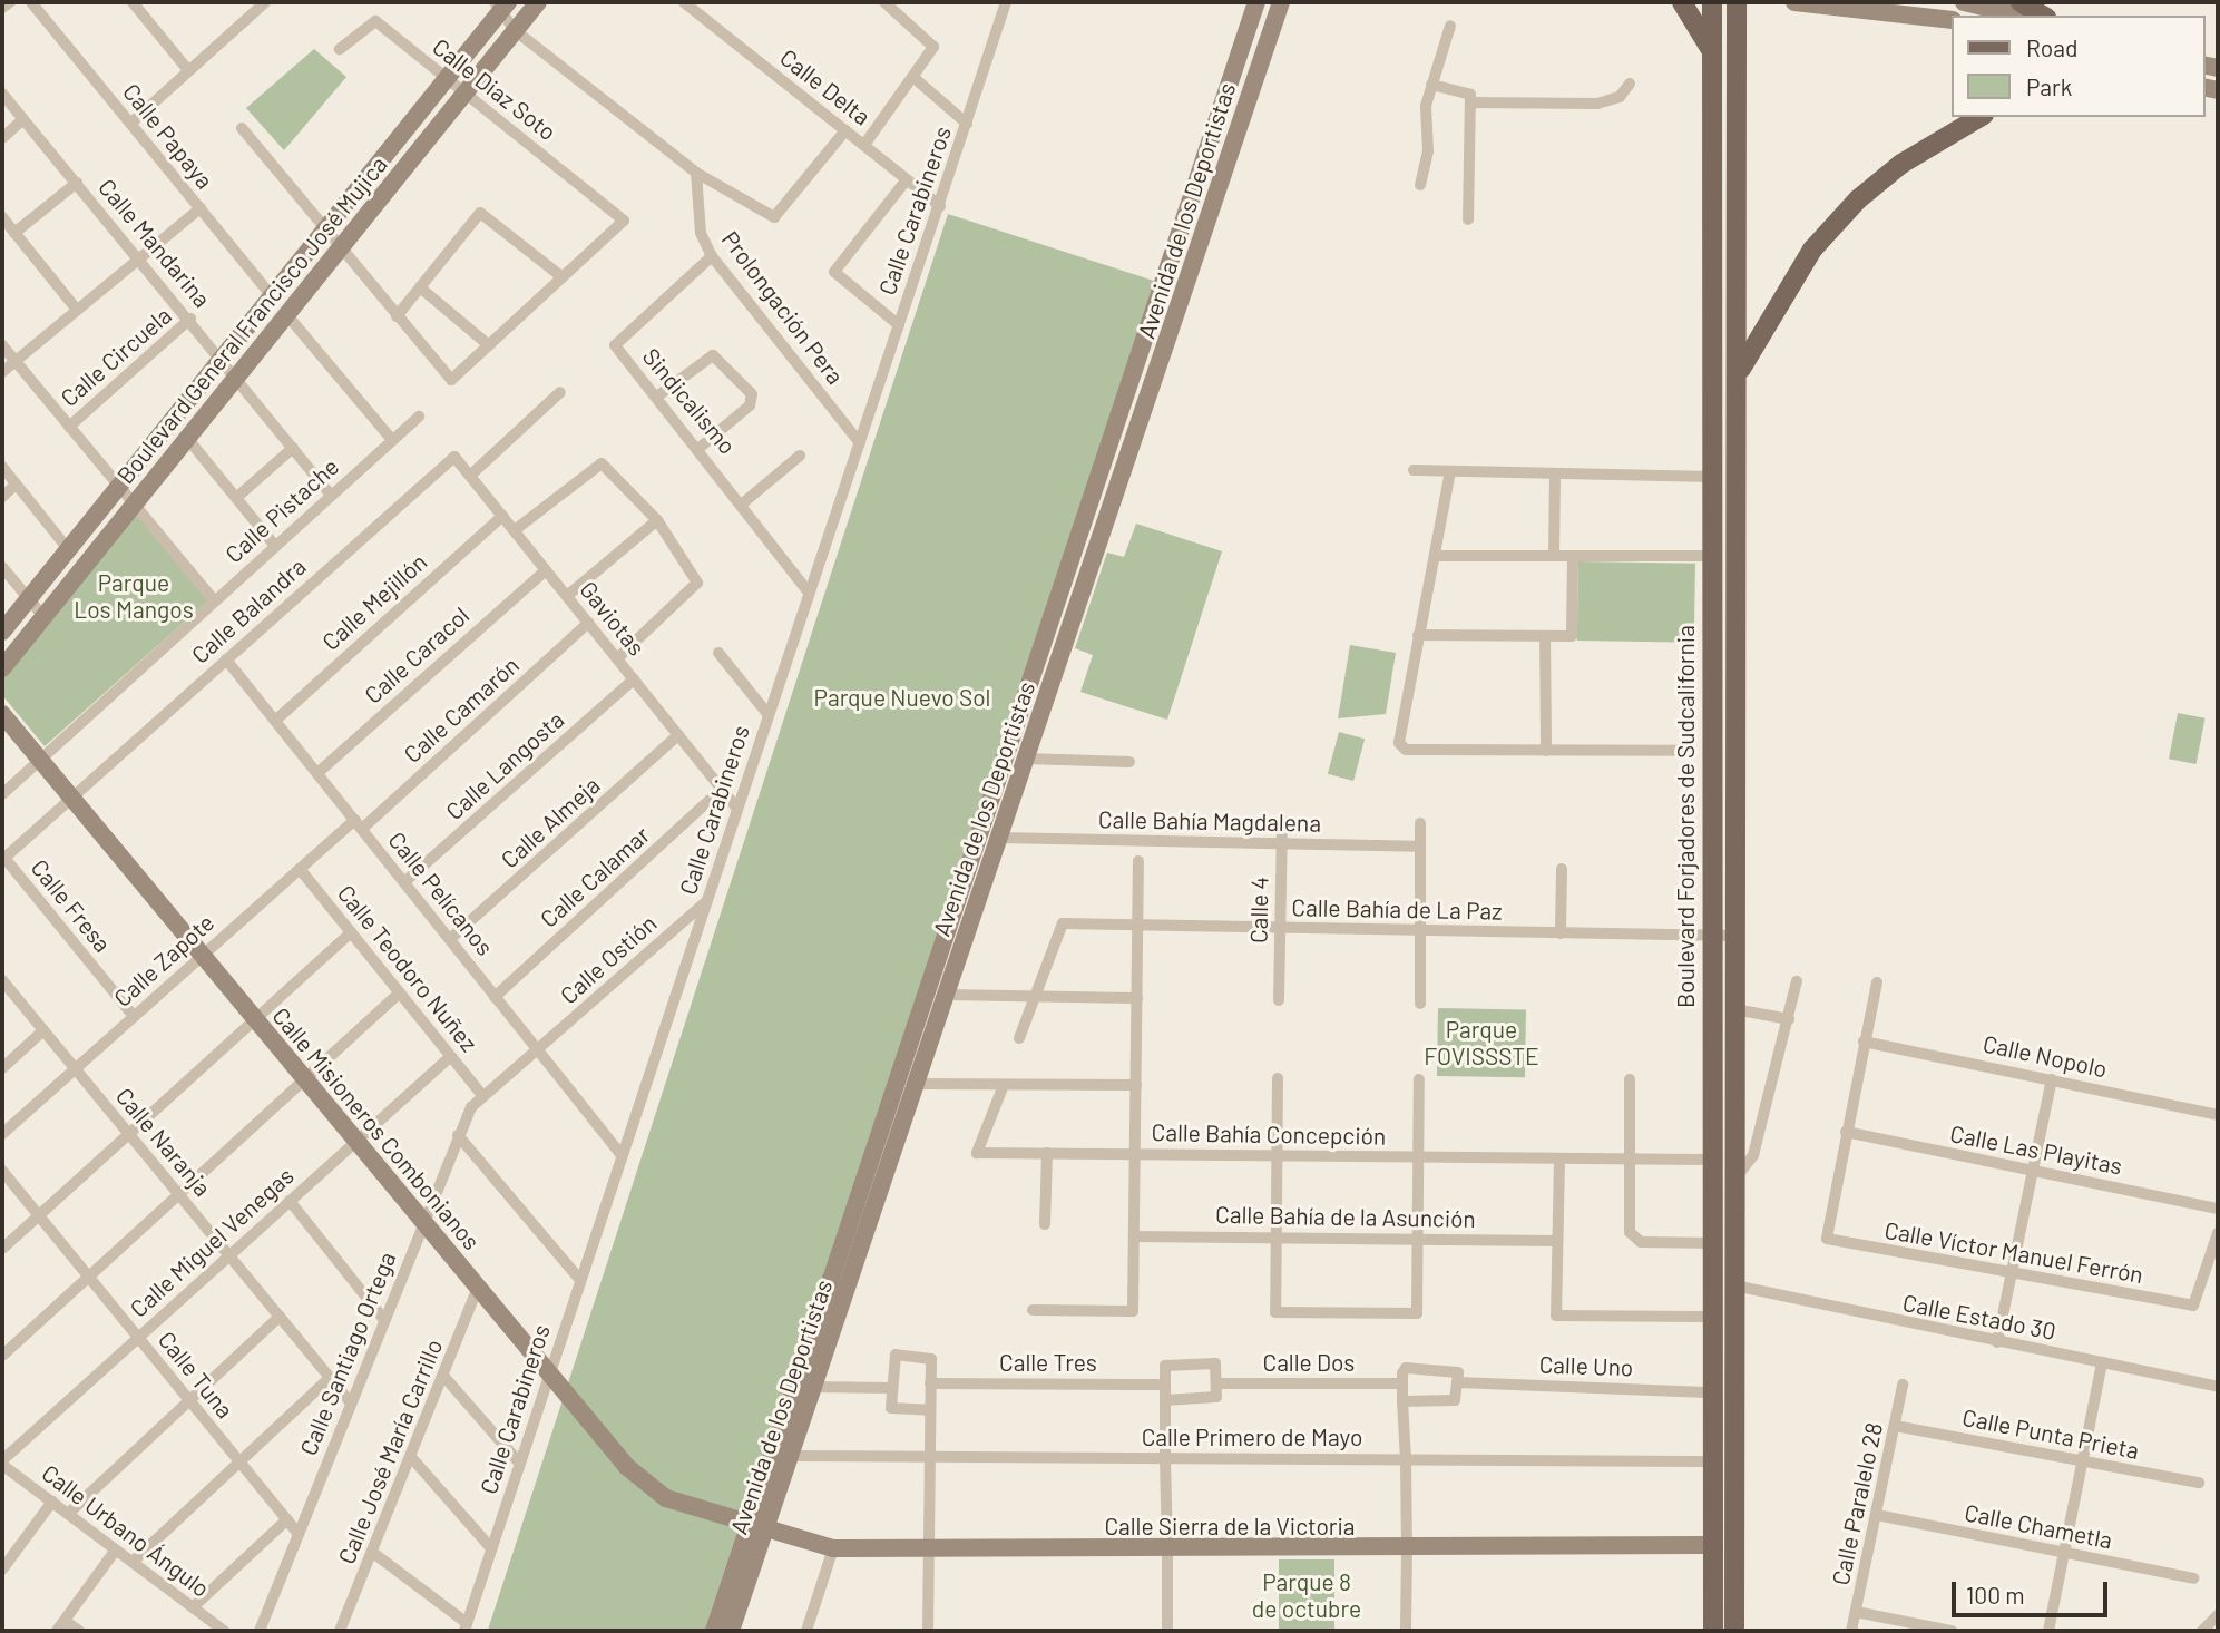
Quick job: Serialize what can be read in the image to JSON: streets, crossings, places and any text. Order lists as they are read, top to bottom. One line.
{"streets":{"main road":["Boulevard Forjadores de Sudcalifornia"],"street":["Calle Delta","Calle Diaz Soto","Calle Papaya","Calle Carabineros","Avenida de los Deportistas","Calle Mandarina","Prolongación Pera","Boulevard General Francisco José Mujica","Calle Circuela","Sindicalismo","Calle Pistache","Calle Mejillón","Calle Balandra","Gaviotas","Calle Caracol","Calle Camarón","Calle Langosta","Calle Bahía Magdalena","Calle Almeja","Calle Calamar","Calle Pelícanos","Calle Fresa","Calle Bahía de La Paz","Calle 4","Calle Ostión","Calle Zapote","Calle Teodoro Nuñez","Calle Nopolo","Calle Misioneros Combonianos","Calle Bahía Concepción","Calle Naranja","Calle Las Playitas","Calle Bahía de la Asunción","Calle Miguel Venegas","Calle Víctor Manuel Ferrón","Calle Estado 30","Calle Santiago Ortega","Calle Tres","Calle Dos","Calle Uno","Calle Tuna","Calle Punta Prieta","Calle Primero de Mayo","Calle José María Carrillo","Calle Paralelo 28","Calle Sierra de la Victoria","Calle Chametla","Calle Urbano Ángulo"]},"crossings":[["Calle Delta","Calle Carabineros"],["Calle Diaz Soto","Boulevard General Francisco José Mujica"],["Calle Papaya","Boulevard General Francisco José Mujica"],["Calle Carabineros","Prolongación Pera"],["Calle Carabineros","Sindicalismo"],["Calle Carabineros","Gaviotas"],["Calle Carabineros","Calle Pelícanos"],["Calle Carabineros","Calle Ostión"],["Calle Carabineros","Calle Misioneros Combonianos"],["Avenida de los Deportistas","Calle Bahía Magdalena"],["Avenida de los Deportistas","Calle Misioneros Combonianos"],["Avenida de los Deportistas","Calle Primero de Mayo"],["Avenida de los Deportistas","Calle Sierra de la Victoria"],["Calle Mandarina","Boulevard General Francisco José Mujica"],["Calle Mandarina","Calle Circuela"],["Calle Mandarina","Calle Pistache"],["Prolongación Pera","Sindicalismo"],["Calle Pistache","Calle Misioneros Combonianos"],["Calle Mejillón","Gaviotas"],["Calle Mejillón","Calle Pelícanos"],["Calle Balandra","Gaviotas"],["Calle Balandra","Calle Pelícanos"],["Calle Balandra","Calle Fresa"],["Calle Balandra","Calle Misioneros Combonianos"],["Gaviotas","Calle Caracol"],["Gaviotas","Calle Camarón"],["Gaviotas","Calle Langosta"],["Gaviotas","Calle Almeja"],["Gaviotas","Calle Calamar"],["Calle Caracol","Calle Pelícanos"],["Calle Camarón","Calle Pelícanos"],["Calle Camarón","Calle Zapote"],["Calle Langosta","Calle Pelícanos"],["Boulevard Forjadores de Sudcalifornia","Calle Bahía de La Paz"],["Boulevard Forjadores de Sudcalifornia","Calle Bahía Concepción"],["Boulevard Forjadores de Sudcalifornia","Calle Uno"],["Boulevard Forjadores de Sudcalifornia","Calle Primero de Mayo"],["Boulevard Forjadores de Sudcalifornia","Calle Sierra de la Victoria"],["Calle Bahía Magdalena","Calle 4"],["Calle Almeja","Calle Pelícanos"],["Calle Calamar","Calle Pelícanos"],["Calle Pelícanos","Calle Ostión"],["Calle Pelícanos","Calle Zapote"],["Calle Fresa","Calle Zapote"],["Calle Bahía de La Paz","Calle 4"],["Calle Ostión","Calle Teodoro Nuñez"],["Calle Ostión","Calle Santiago Ortega"],["Calle Zapote","Calle Teodoro Nuñez"],["Calle Zapote","Calle Misioneros Combonianos"],["Calle Zapote","Calle Naranja"],["Calle Teodoro Nuñez","Calle Miguel Venegas"],["Calle Teodoro Nuñez","Calle Santiago Ortega"],["Calle Misioneros Combonianos","Calle Miguel Venegas"],["Calle Misioneros Combonianos","Calle Santiago Ortega"],["Calle Misioneros Combonianos","Calle José María Carrillo"],["Calle Misioneros Combonianos","Calle Sierra de la Victoria"],["Calle Naranja","Calle Miguel Venegas"],["Calle Naranja","Calle Santiago Ortega"],["Calle Las Playitas","Calle Víctor Manuel Ferrón"],["Calle Miguel Venegas","Calle Tuna"],["Calle Miguel Venegas","Calle Urbano Ángulo"],["Calle Santiago Ortega","Calle Tuna"],["Calle Punta Prieta","Calle Paralelo 28"],["Calle Paralelo 28","Calle Chametla"]],"parks":["Parque Los Mangos","Parque Nuevo Sol","Parque FOVISSSTE","Parque 8 de octubre"],"legend":["Road","Park"],"scale_bar":"100 m"}
